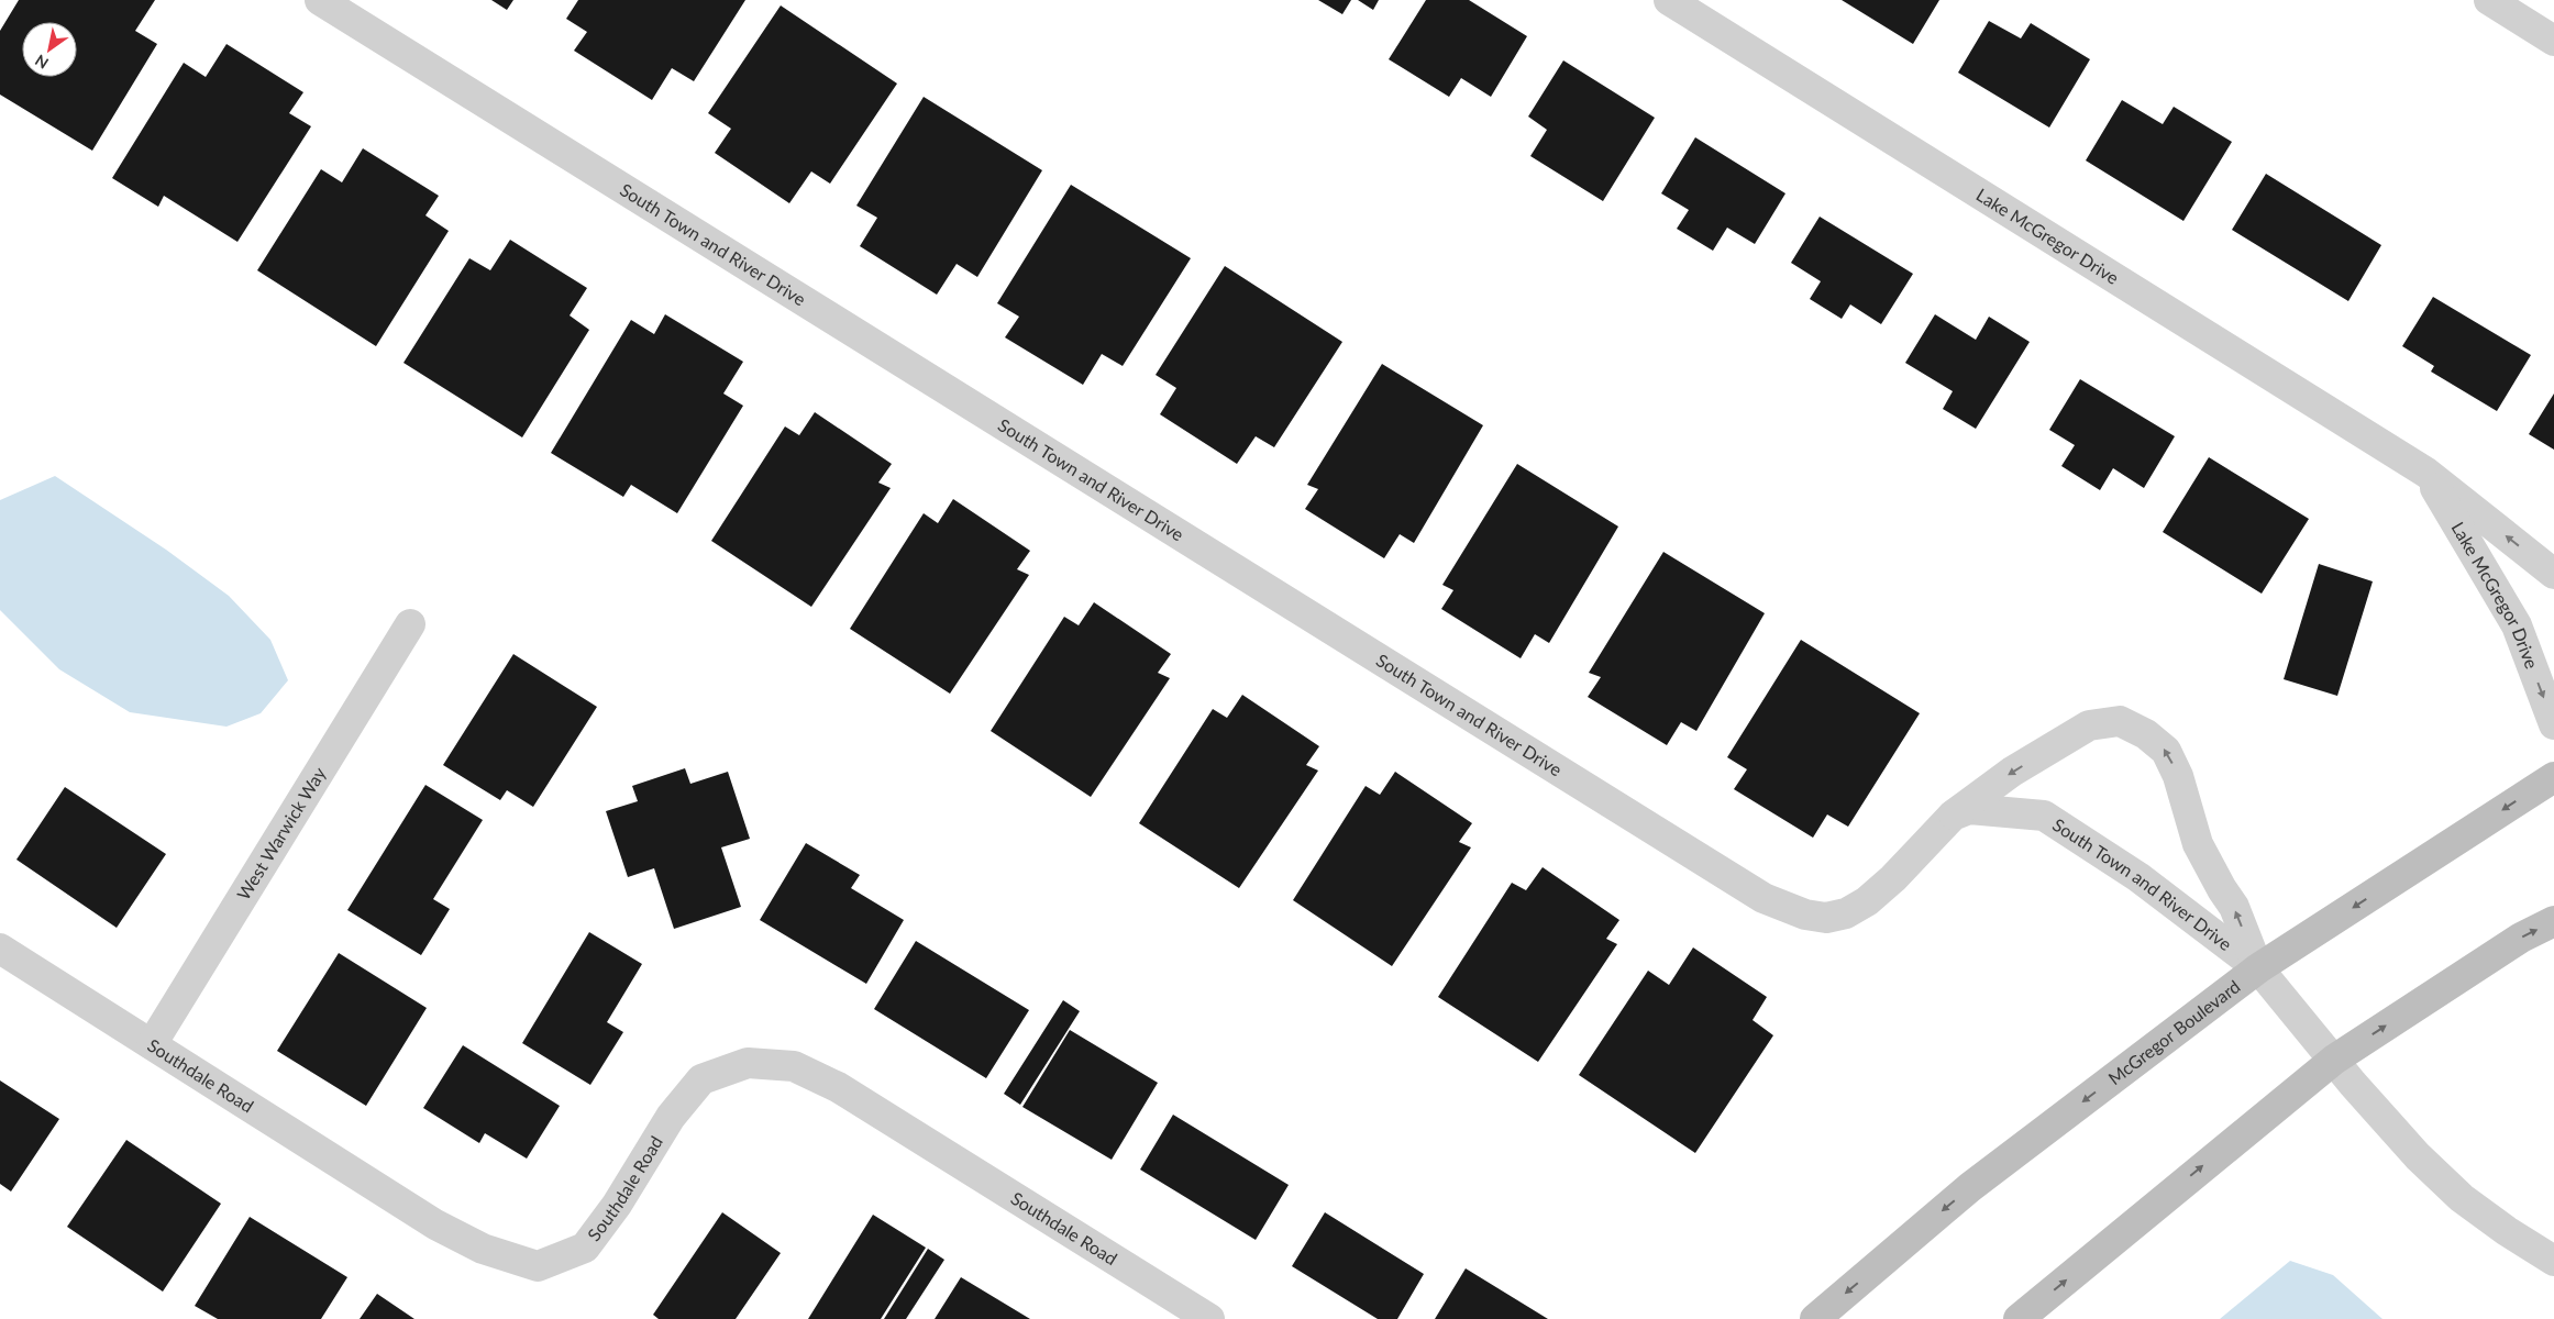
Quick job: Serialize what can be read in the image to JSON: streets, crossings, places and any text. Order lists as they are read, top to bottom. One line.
{"streets":{"main road":["McGregor Boulevard"],"street":["Lake McGregor Drive","South Town and River Drive","West Warwick Way","Southdale Road"]},"crossings":[["South Town and River Drive","McGregor Boulevard"],["West Warwick Way","Southdale Road"]],"north":"bottom left"}
